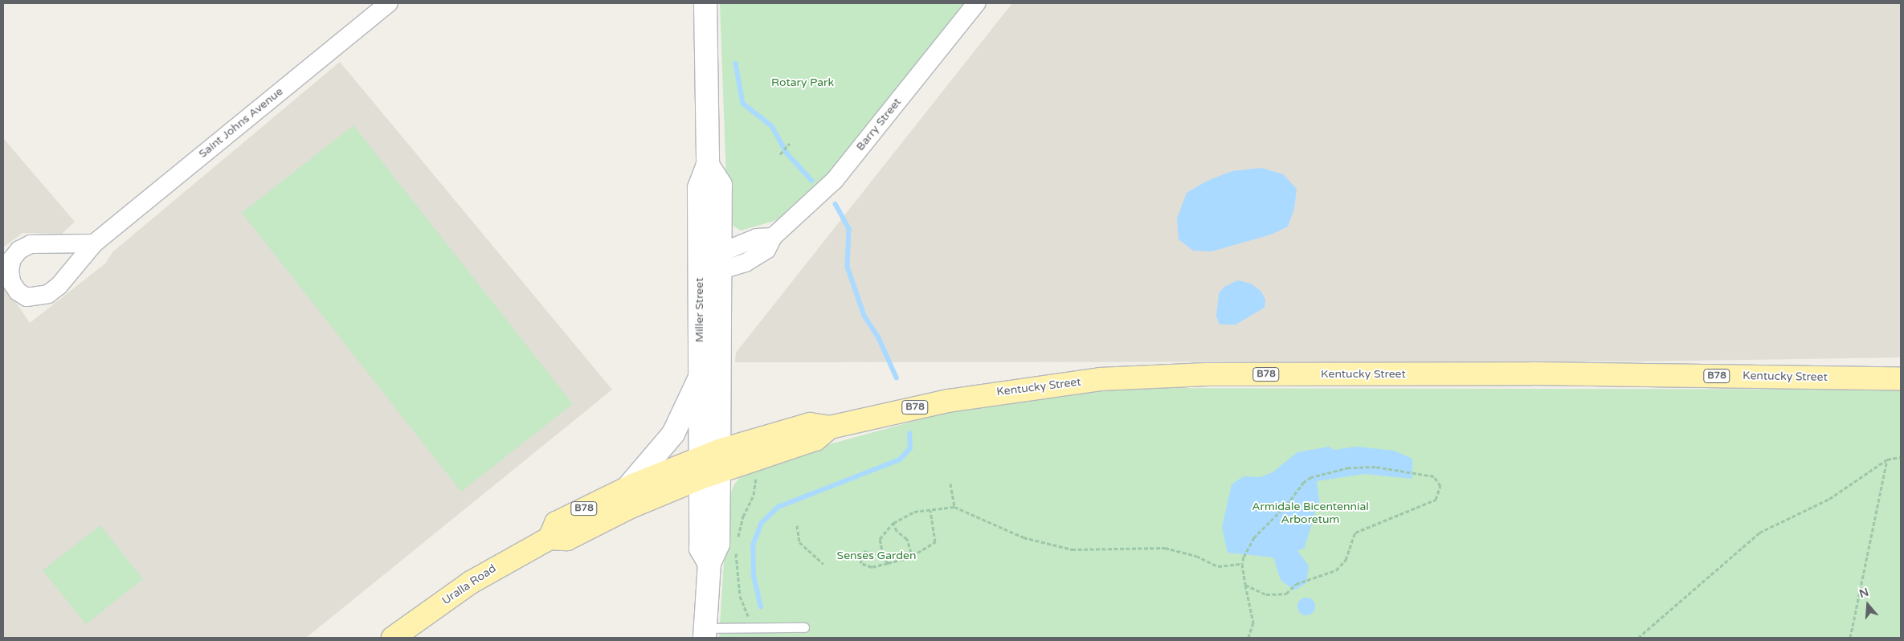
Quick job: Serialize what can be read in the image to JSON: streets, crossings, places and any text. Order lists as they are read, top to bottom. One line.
{"streets":{"main road":["Miller Street","B78","Kentucky Street","Uralla Road"],"street":["Saint Johns Avenue","Barry Street"]},"crossings":[["Barry Street","Miller Street"],["Miller Street","B78"],["Miller Street","Kentucky Street"],["Miller Street","Uralla Road"],["B78","Kentucky Street"],["B78","Uralla Road"],["Kentucky Street","Uralla Road"]],"parks":["Rotary Park","Armidale Bicentennial Arboretum","Senses Garden"],"north":"top"}
